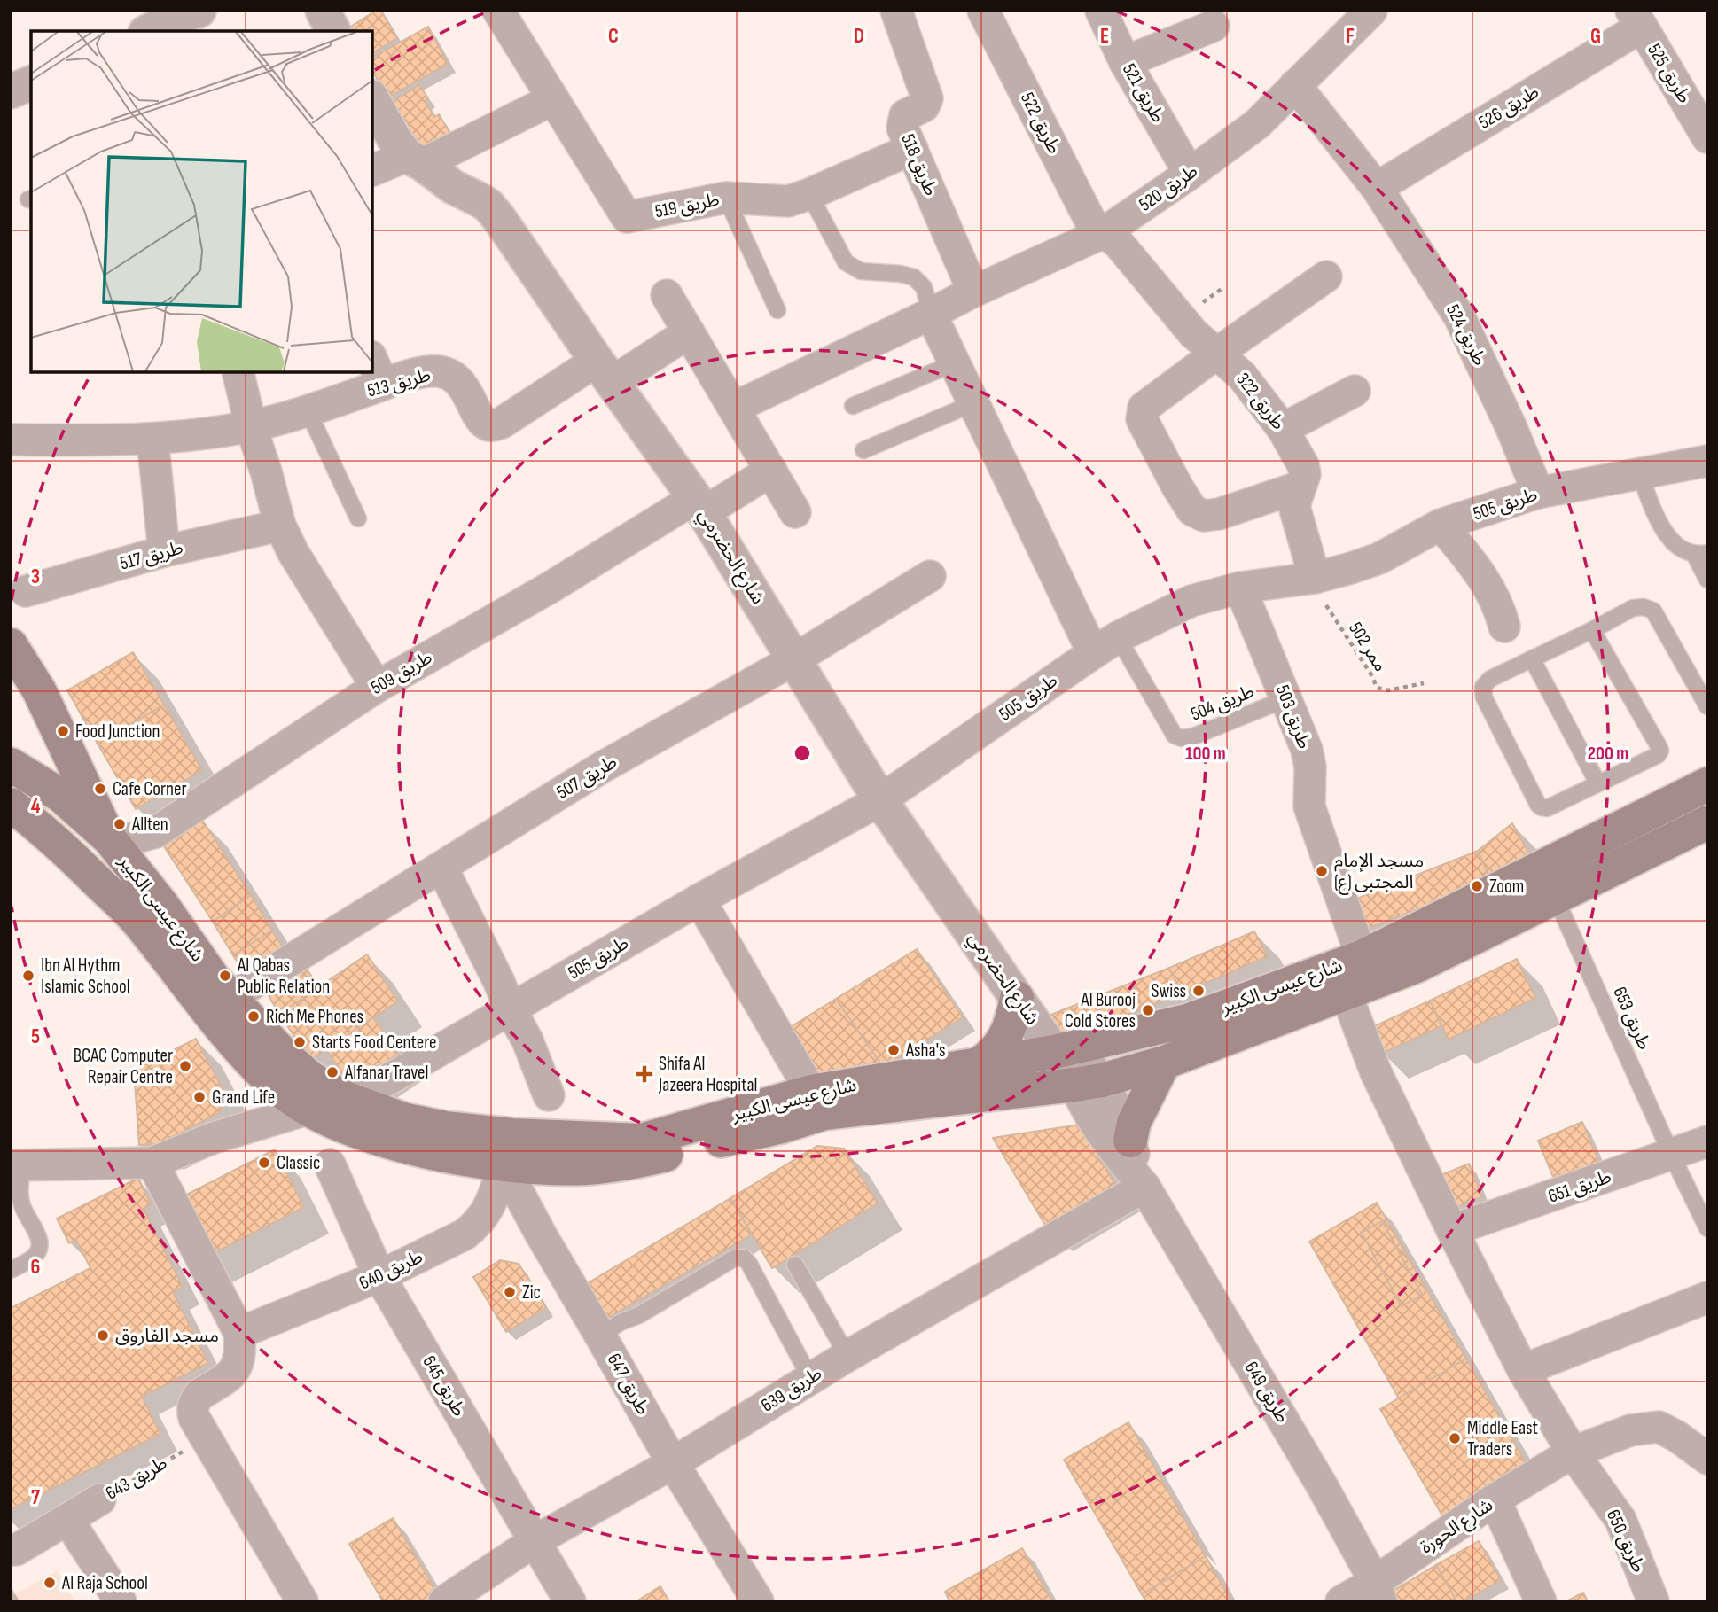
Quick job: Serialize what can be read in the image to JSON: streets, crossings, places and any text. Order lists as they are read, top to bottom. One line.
{"streets":{"main road":["شارع عيسى الكبير"],"street":["طريق 525","طريق 521","طريق 526","طريق 522","طريق 518","طريق 520","طريق 519","طريق 524","طريق 513","طريق 322","طريق 505","طريق 517","شارع الحضرمي","طريق 509","طريق 503","طريق 507","طريق 651","طريق 640","طريق 647","طريق 645","طريق 639","طريق 649","طريق 643","شارع الحورة","طريق 650"],"lane":["طريق 504","طريق 653"],"path":["ممر 502"]},"crossings":[["طريق 525","طريق 526"],["طريق 521","طريق 520"],["طريق 526","طريق 524"],["طريق 522","طريق 520"],["طريق 522","طريق 322"],["طريق 518","طريق 520"],["طريق 518","طريق 519"],["طريق 520","طريق 524"],["طريق 520","طريق 322"],["طريق 524","طريق 505"],["طريق 513","شارع الحضرمي"],["طريق 322","طريق 505"],["طريق 322","ممر 502"],["طريق 505","شارع الحضرمي"],["طريق 505","ممر 502"],["طريق 505","طريق 504"],["طريق 505","طريق 503"],["طريق 505","شارع عيسى الكبير"],["شارع الحضرمي","طريق 509"],["شارع الحضرمي","طريق 507"],["شارع الحضرمي","شارع عيسى الكبير"],["شارع الحضرمي","طريق 649"],["طريق 509","شارع عيسى الكبير"],["طريق 504","طريق 503"],["طريق 503","شارع عيسى الكبير"],["شارع عيسى الكبير","طريق 653"],["شارع عيسى الكبير","طريق 640"],["شارع عيسى الكبير","طريق 647"],["شارع عيسى الكبير","طريق 649"],["طريق 653","طريق 651"],["طريق 640","طريق 647"],["طريق 640","طريق 645"],["طريق 647","طريق 639"],["طريق 645","طريق 639"],["طريق 639","طريق 649"],["طريق 649","شارع الحورة"],["شارع الحورة","طريق 650"]],"places":{"other":["Food Junction","Cafe Corner","Allten","مسجد الإمام المجتبى (ع)","Zoom","Ibn Al Hythm Islamic School","Al Qabas Public Relation","Swiss","Al Burooj Cold Stores","Rich Me Phones","Starts Food Centere","Asha's","BCAC Computer Repair Centre","Alfanar Travel","Grand Life","Classic","Zic","مسجد الفاروق","Middle East Traders","Al Raja School"],"health":["Shifa Al Jazeera Hospital"]},"grid":{"columns":["C","D","E","F","G"],"rows":["3","4","5","6","7"]},"rings":["100 m","200 m"]}
